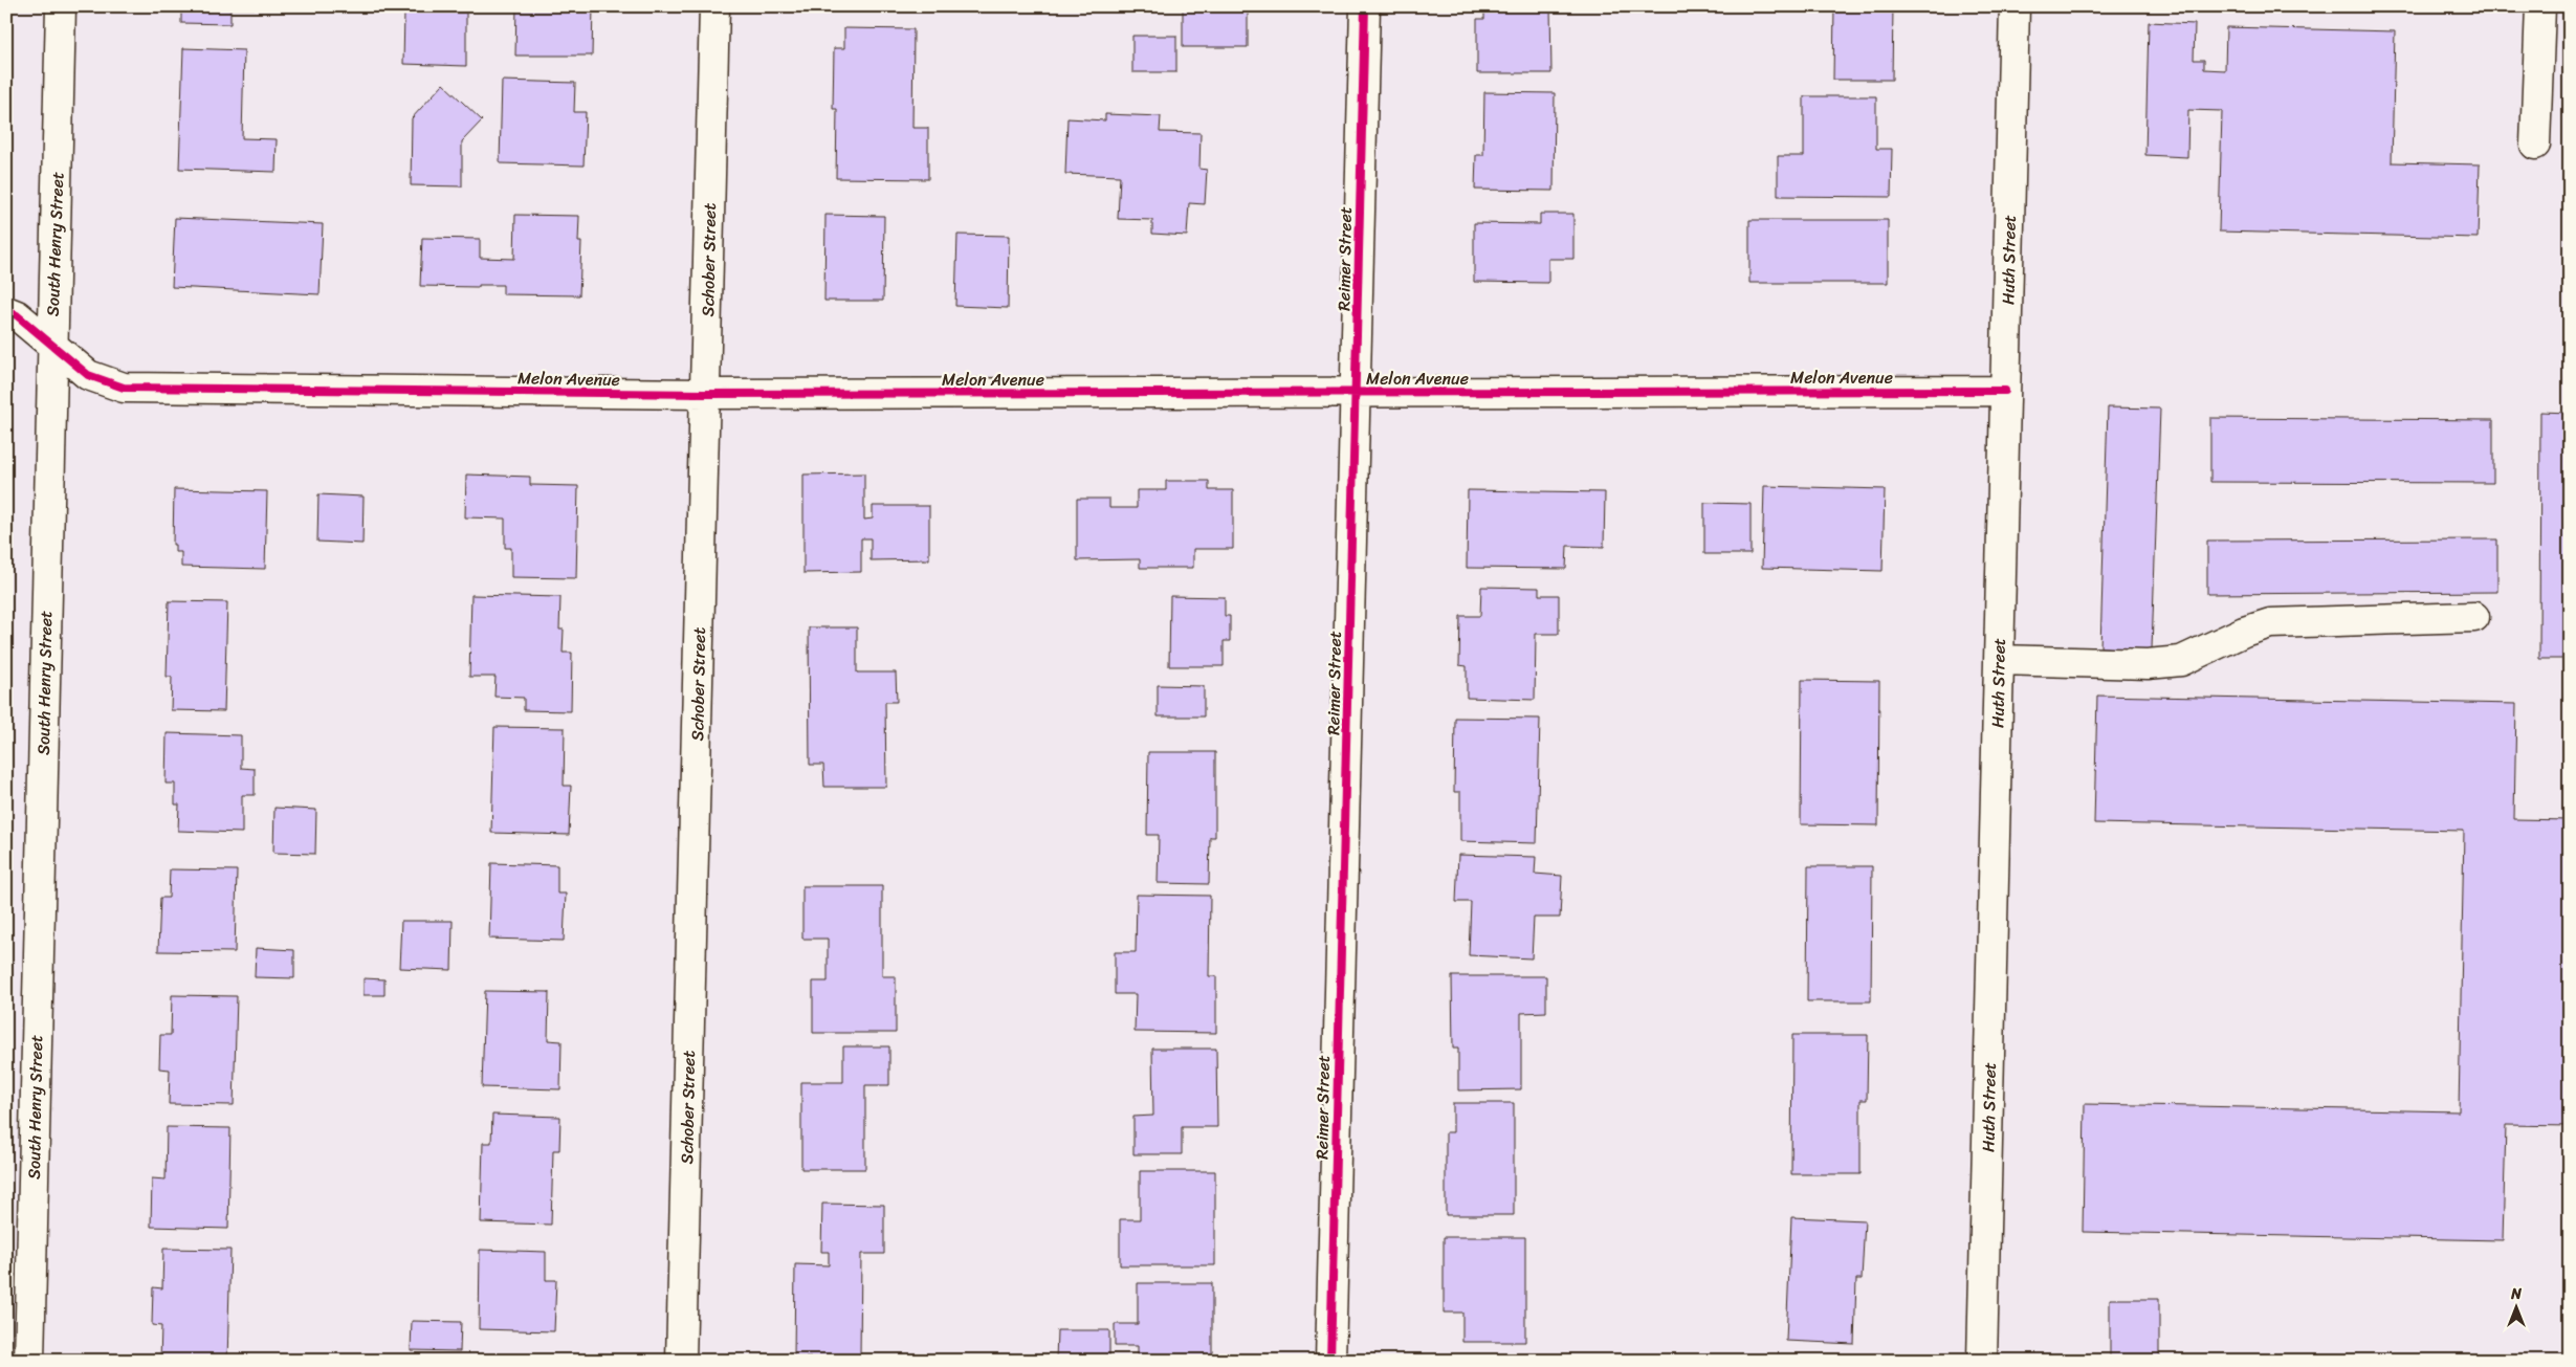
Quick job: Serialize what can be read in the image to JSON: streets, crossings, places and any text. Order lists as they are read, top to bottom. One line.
{"streets":{"street":["South Henry Street","Reimer Street","Schober Street","Huth Street","Melon Avenue"]},"crossings":[["South Henry Street","Melon Avenue"],["Reimer Street","Melon Avenue"],["Schober Street","Melon Avenue"],["Huth Street","Melon Avenue"]],"north":"top"}
